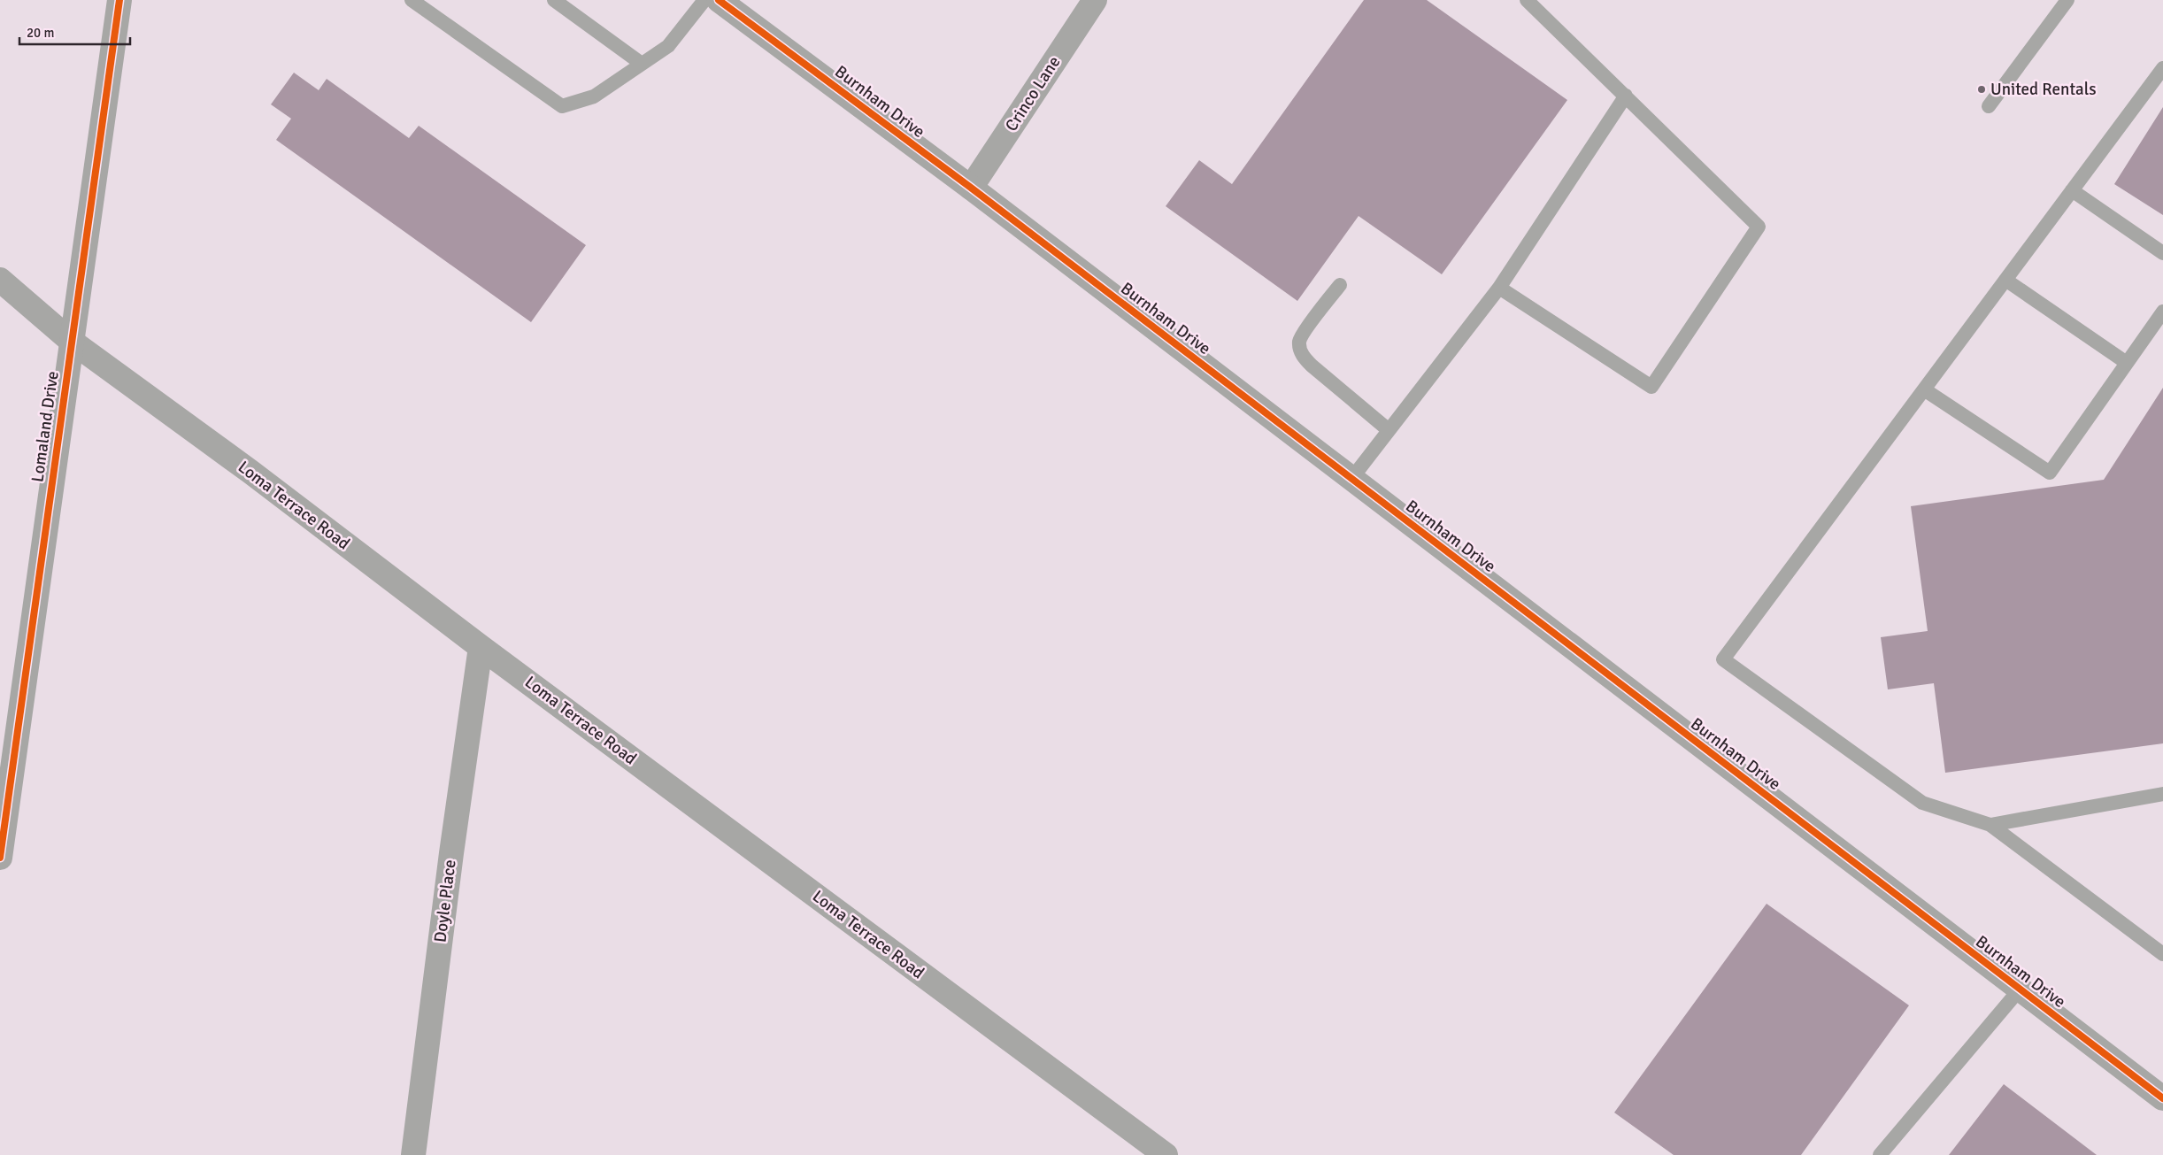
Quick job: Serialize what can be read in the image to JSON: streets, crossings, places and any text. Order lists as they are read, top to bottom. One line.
{"streets":{"street":["Crinco Lane","Burnham Drive","Lomaland Drive","Loma Terrace Road","Doyle Place"]},"crossings":[["Crinco Lane","Burnham Drive"],["Lomaland Drive","Loma Terrace Road"],["Loma Terrace Road","Doyle Place"]],"places":["United Rentals"],"scale_bar":"20 m"}
